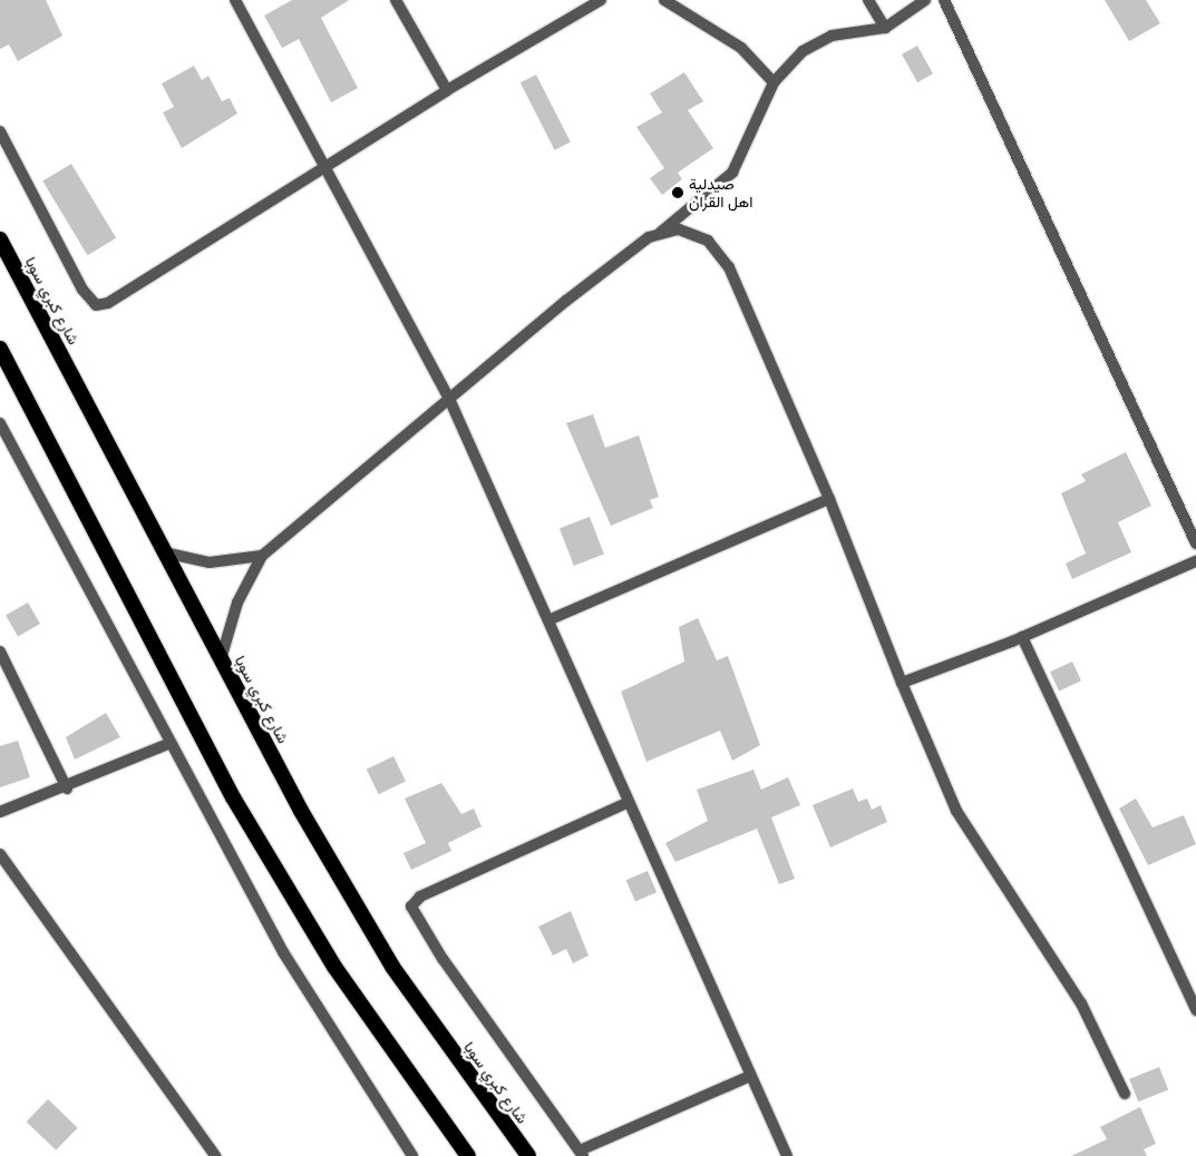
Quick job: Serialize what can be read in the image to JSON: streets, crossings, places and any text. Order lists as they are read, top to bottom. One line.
{"streets":{"highway":["شارع كبري سوبا"]},"places":["صيدلية اهل القران"]}
